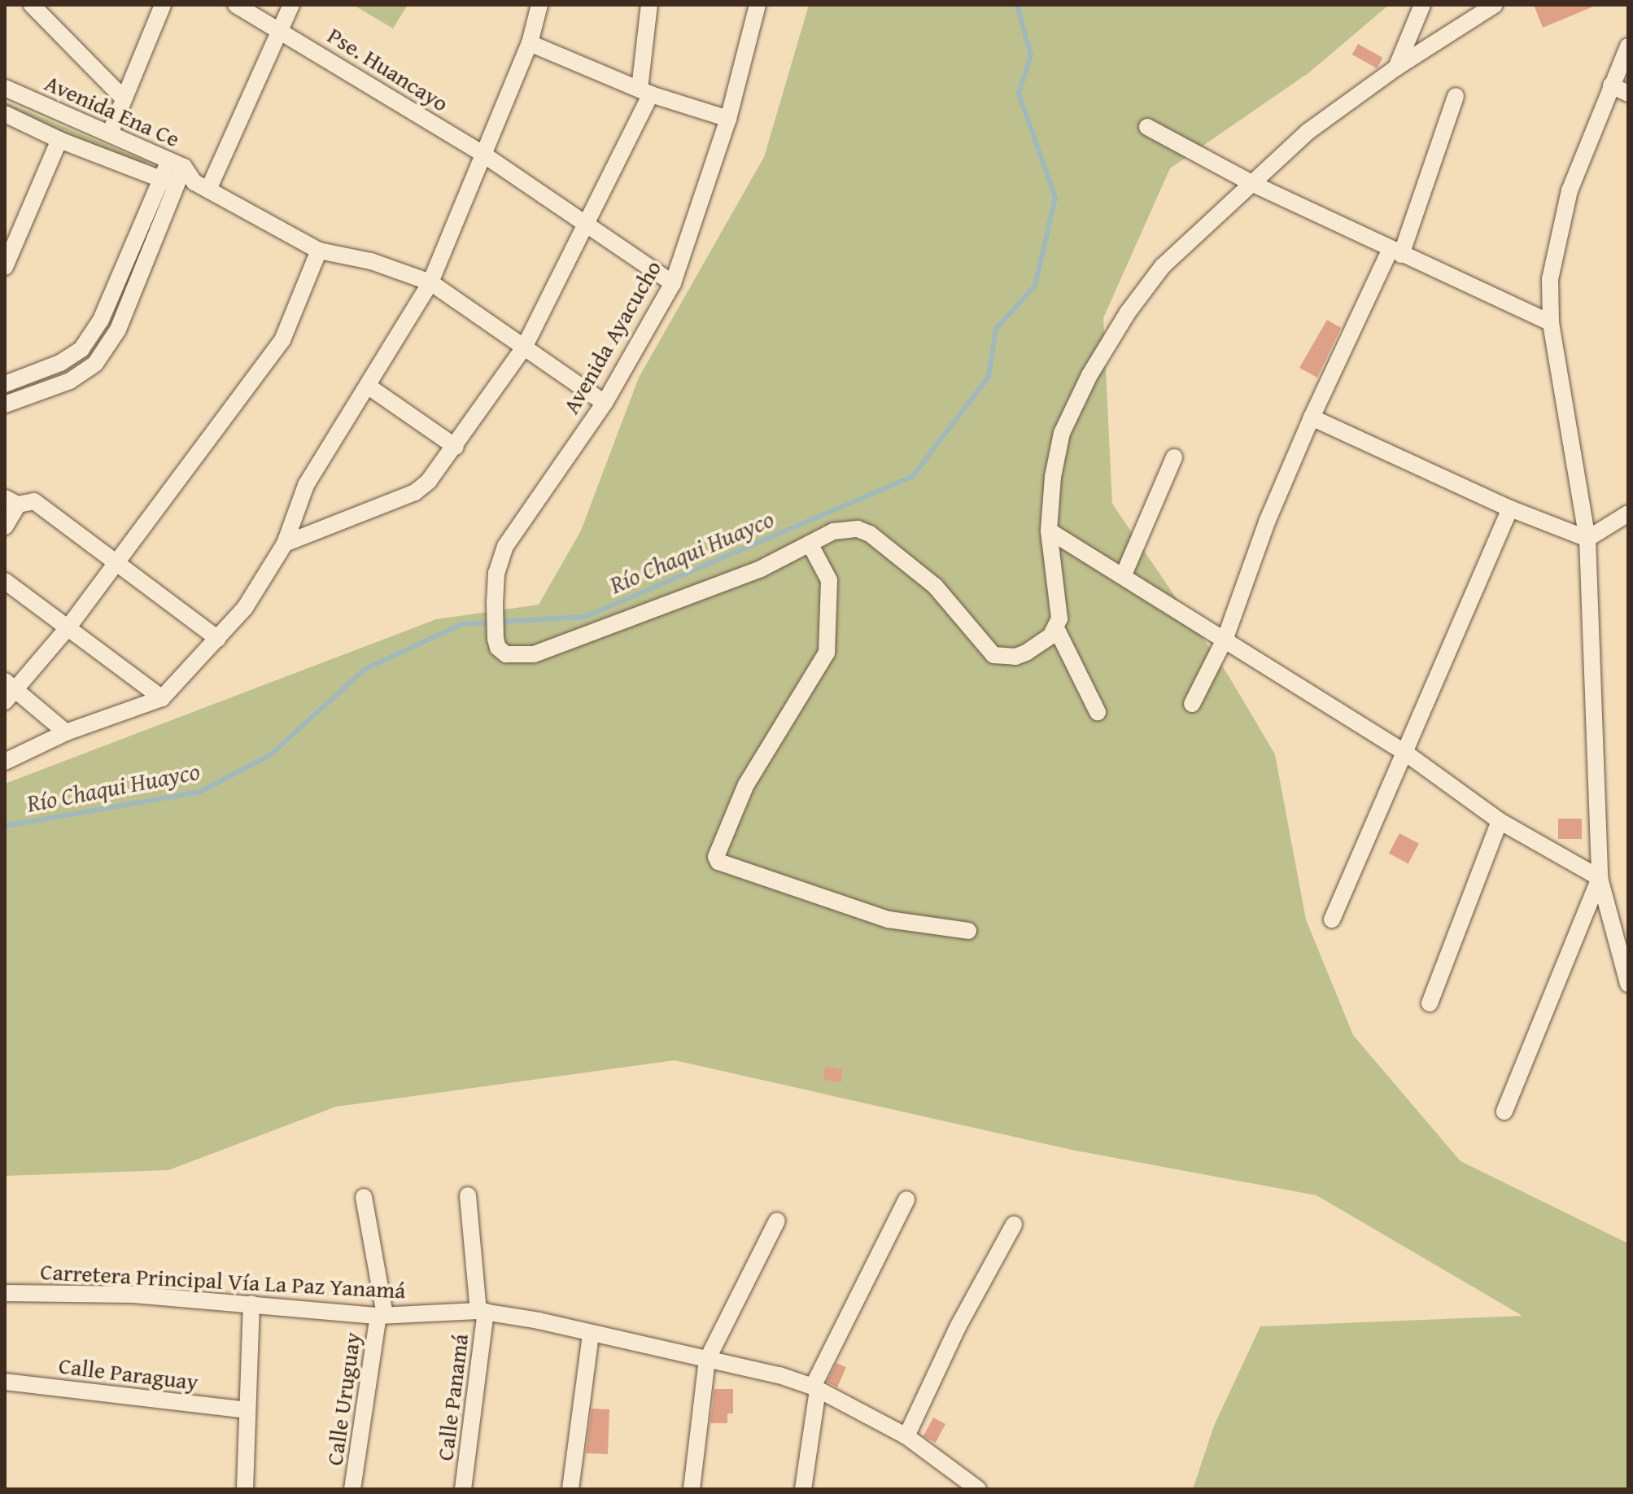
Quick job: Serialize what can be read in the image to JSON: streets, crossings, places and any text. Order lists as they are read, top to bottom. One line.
{"streets":{"street":["Pse. Huancayo","Avenida Ena Ce","Avenida Ayacucho","Carretera Principal Vía La Paz Yanamá","Calle Paraguay","Calle Panamá","Calle Uruguay"]},"crossings":[["Pse. Huancayo","Avenida Ayacucho"],["Avenida Ena Ce","Avenida Ayacucho"],["Carretera Principal Vía La Paz Yanamá","Calle Panamá"],["Carretera Principal Vía La Paz Yanamá","Calle Uruguay"]],"water":["Río Chaqui Huayco"]}
